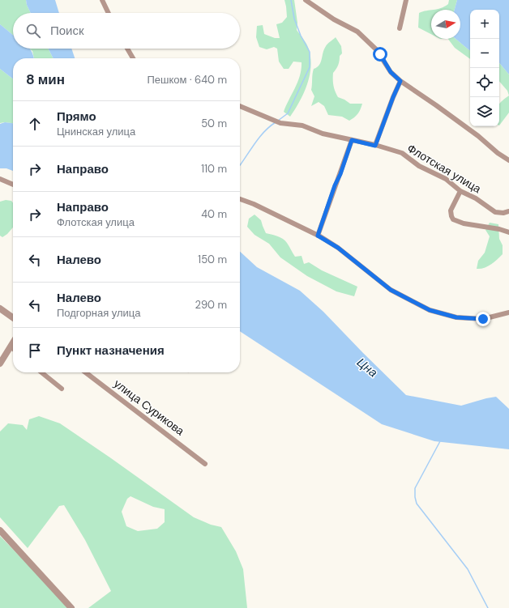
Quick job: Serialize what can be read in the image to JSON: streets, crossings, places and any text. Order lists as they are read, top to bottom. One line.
{"streets":{"street":["Флотская улица","улица Сурикова"]},"water":["Цна"],"north":"right","page":{"map_buttons":["+","−"],"search":"Поиск","heading":["8 мин","Пешком · 640 m"],"list":[["Прямо","Цнинская улица","50 m"],["Направо","110 m"],["Направо","Флотская улица","40 m"],["Налево","150 m"],["Налево","Подгорная улица","290 m"],"Пункт назначения"]}}
